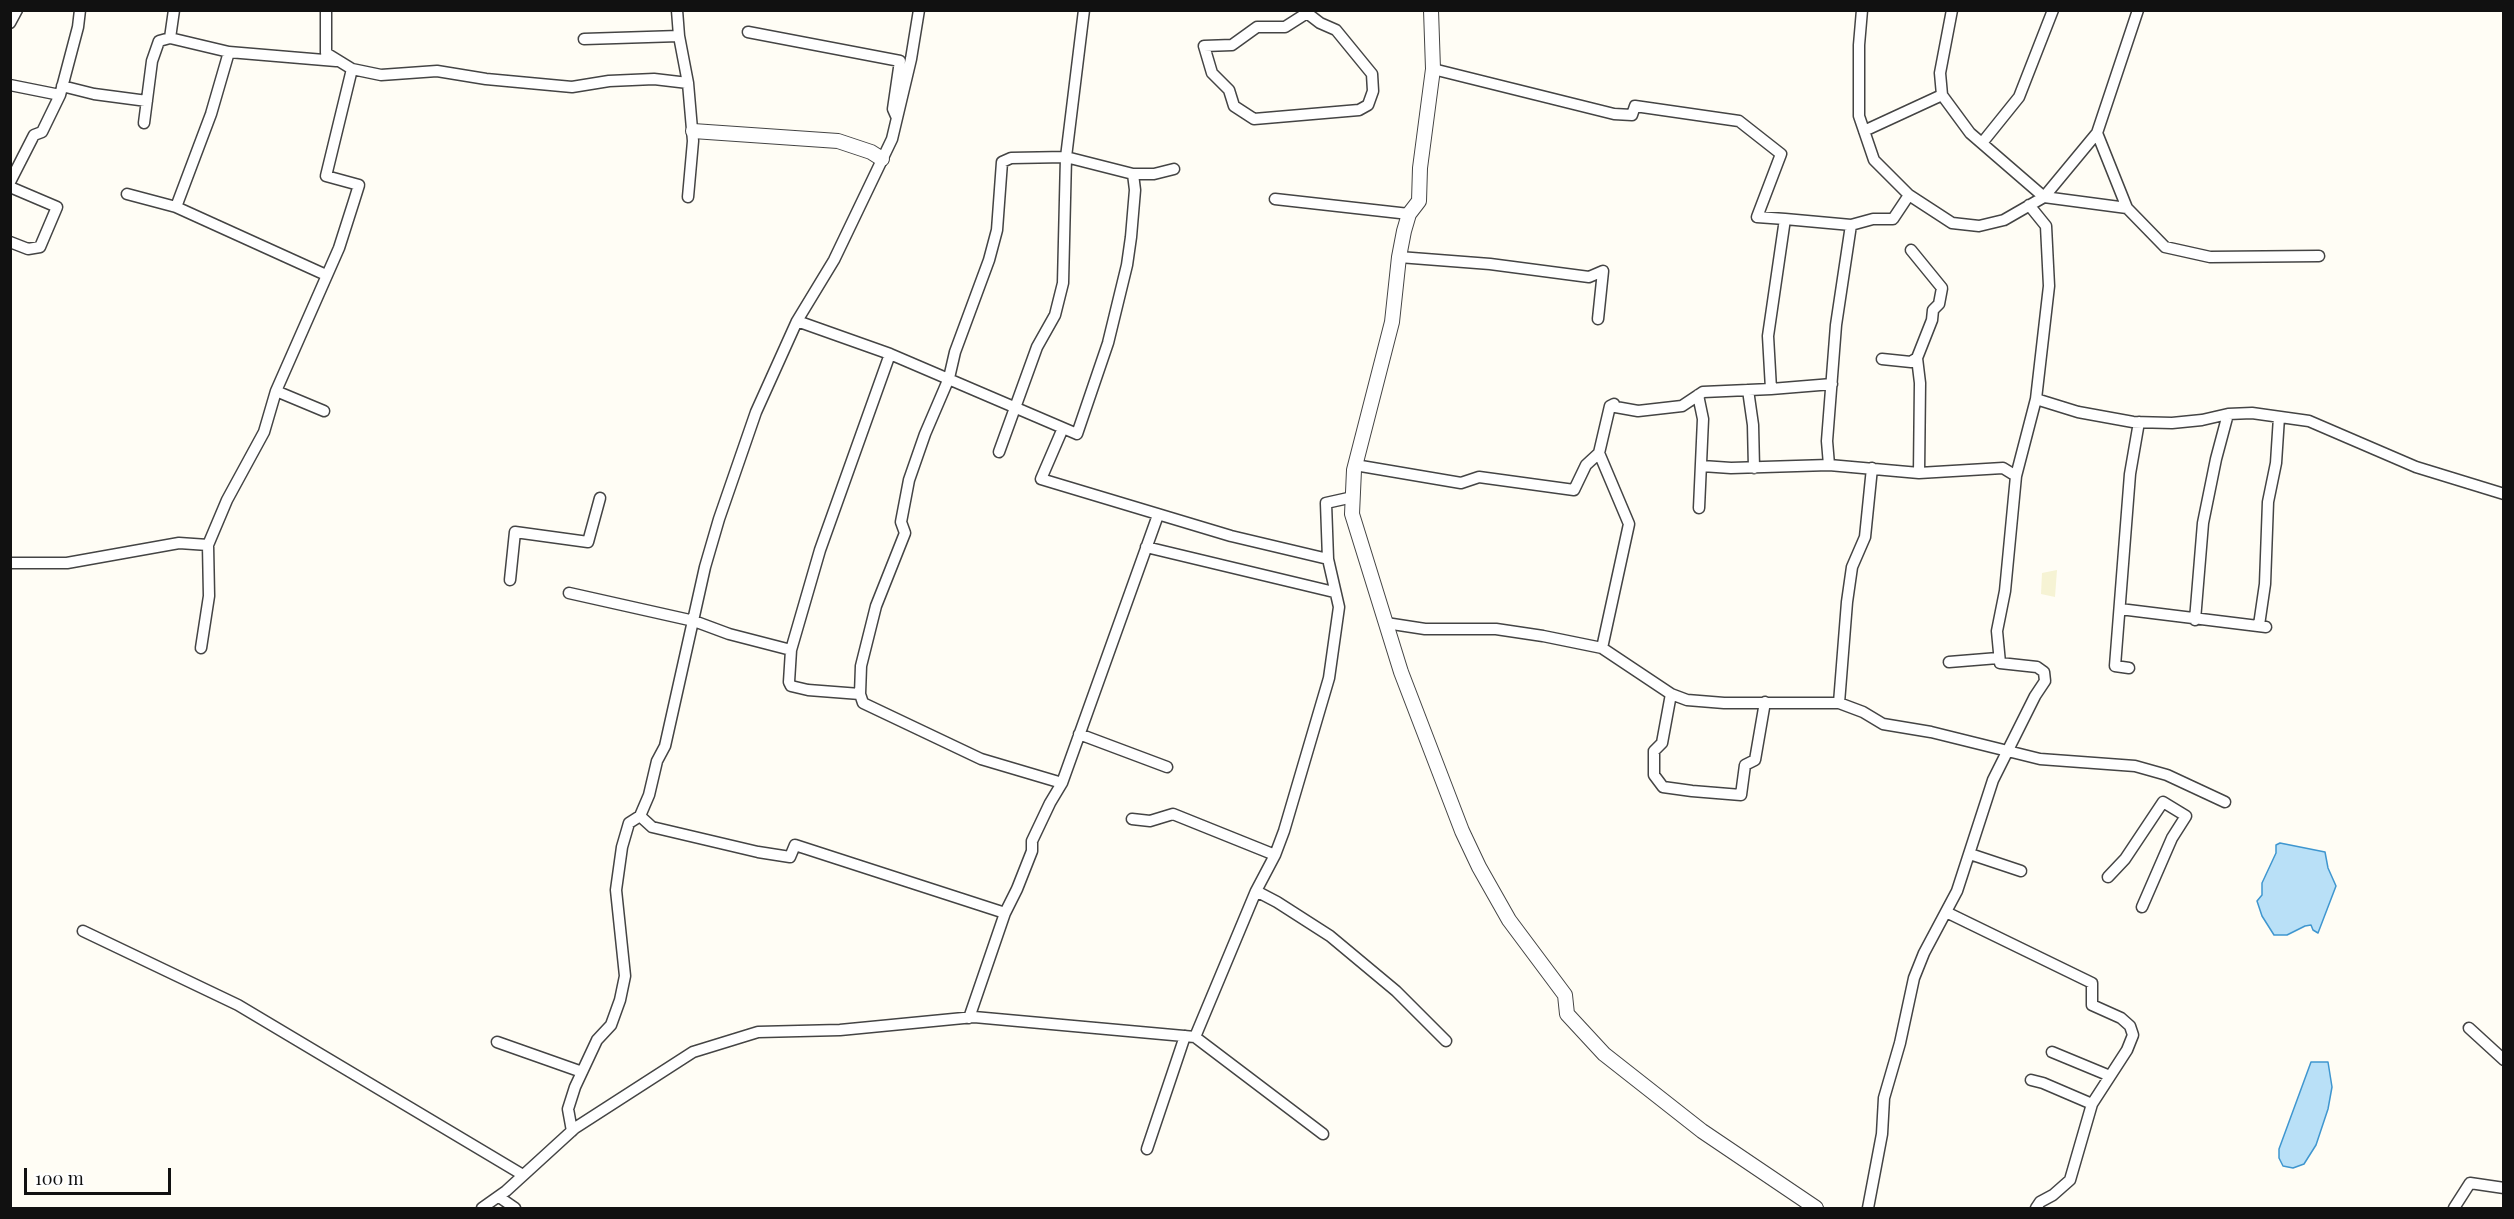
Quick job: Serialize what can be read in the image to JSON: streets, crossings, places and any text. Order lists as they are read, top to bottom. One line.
{"scale_bar":"100 m"}
